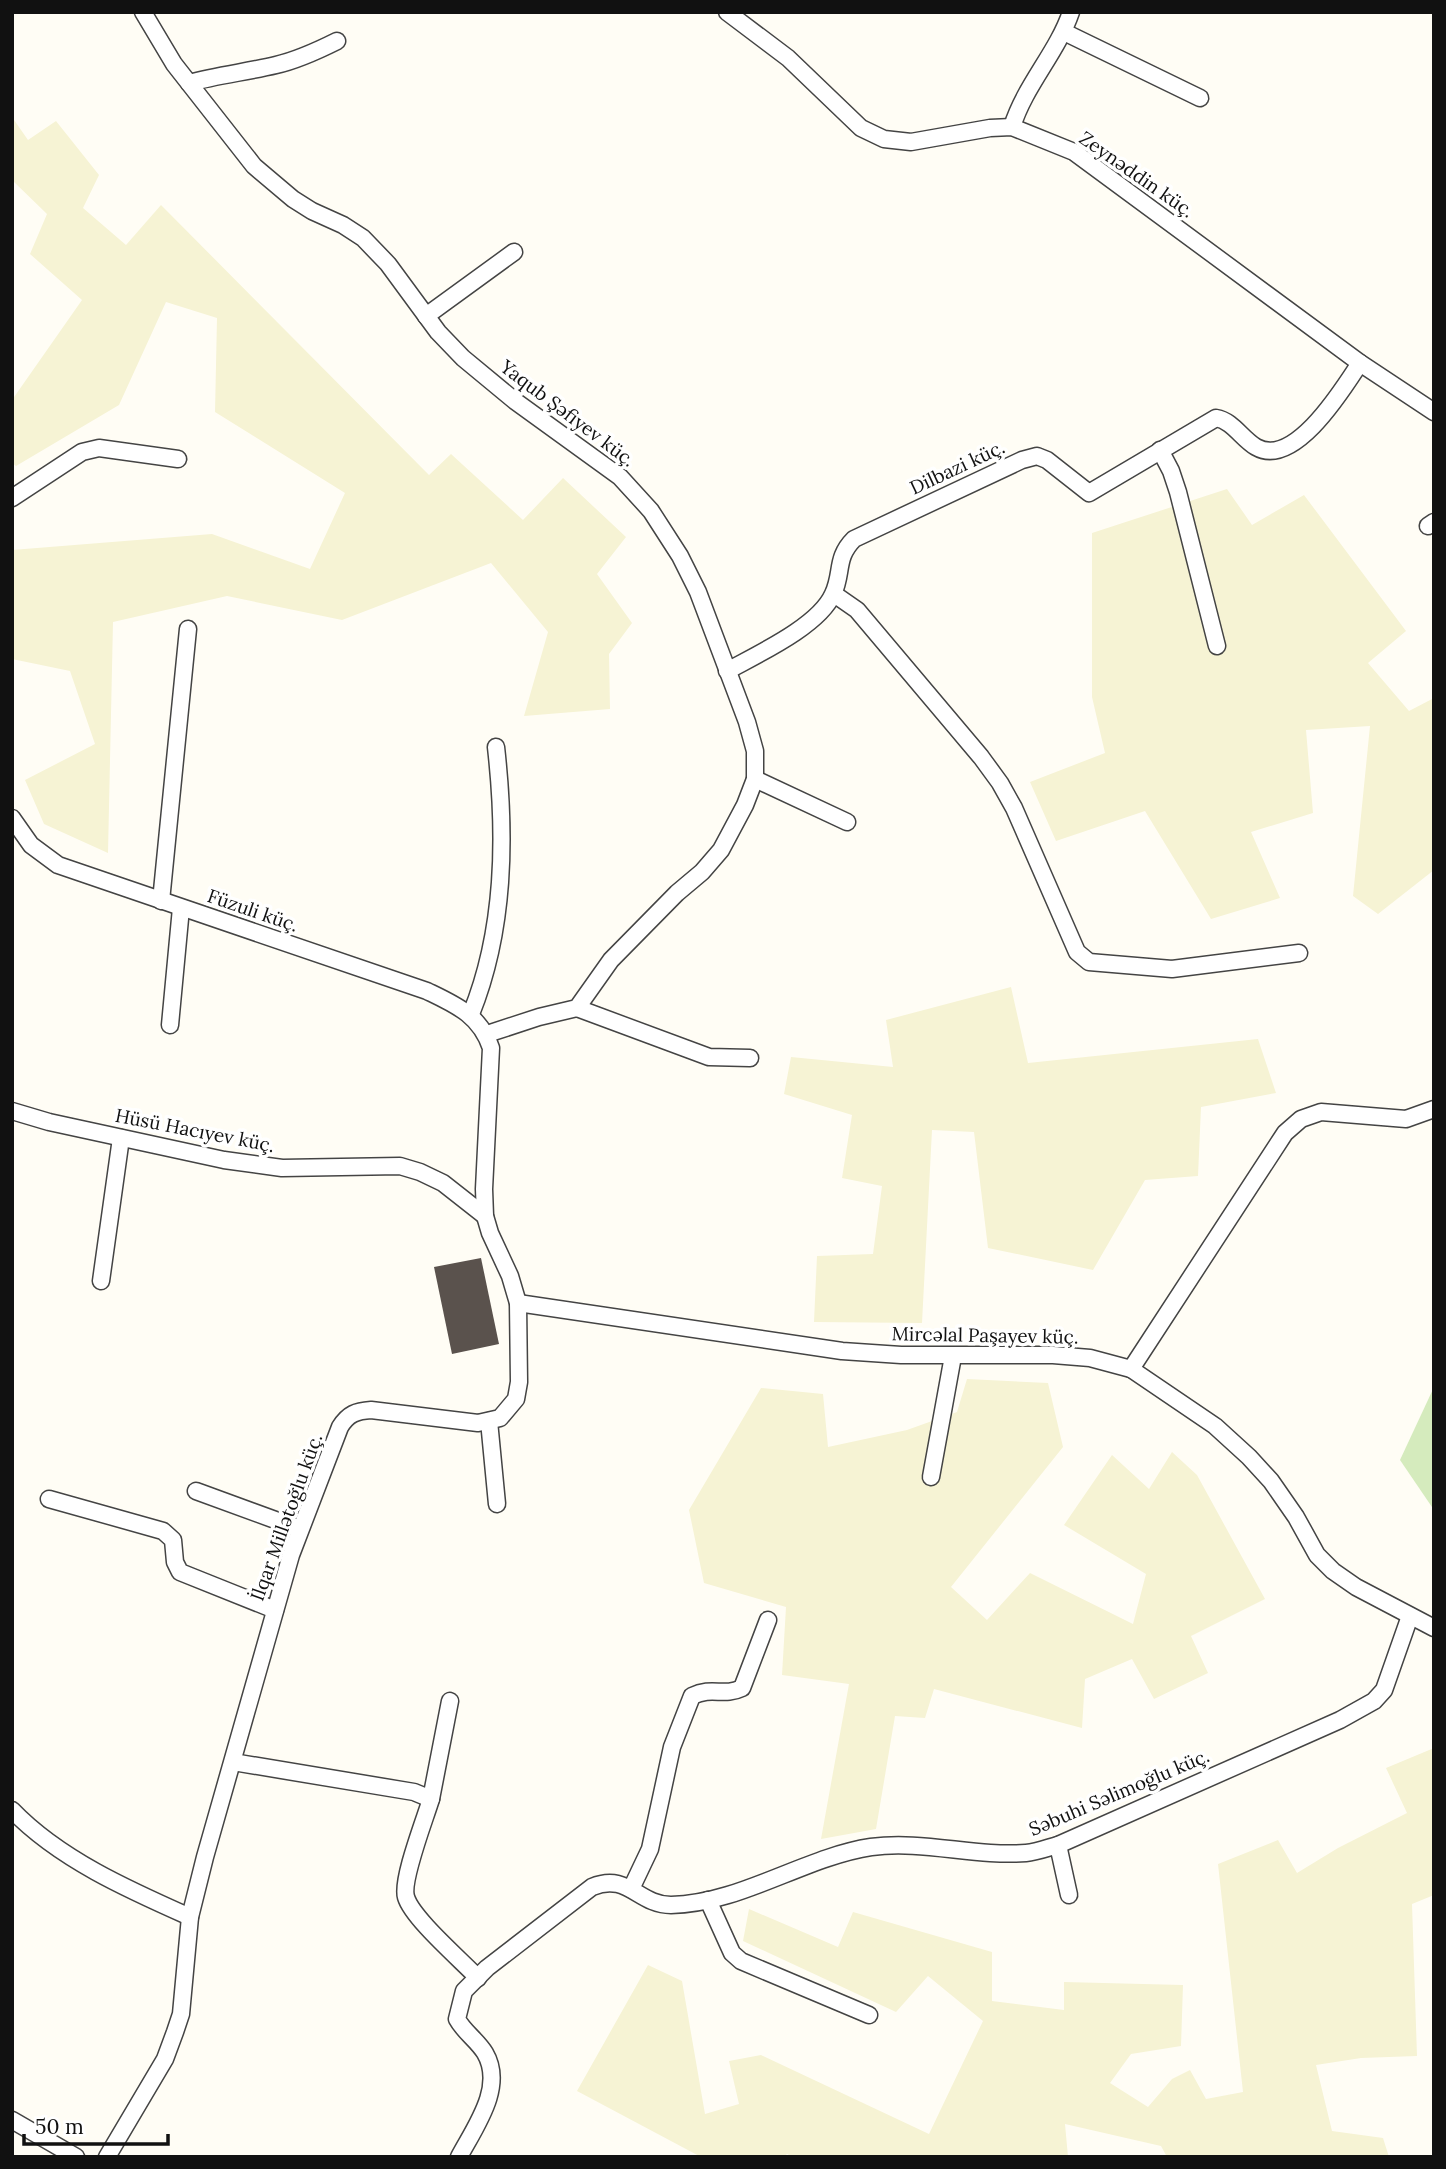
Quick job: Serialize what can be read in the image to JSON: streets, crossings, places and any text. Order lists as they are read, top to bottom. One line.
{"streets":{"street":["Zeynəddin küç.","Yaqub Şəfiyev küç.","Dilbazi küç.","Füzuli küç.","Hüsü Hacıyev küç.","Mircəlal Paşayev küç.","İlqar Millətoğlu küç.","Səbuhi Səlimoğlu küç."]},"crossings":[["Zeynəddin küç.","Dilbazi küç."],["Yaqub Şəfiyev küç.","Dilbazi küç."],["Mircəlal Paşayev küç.","Səbuhi Səlimoğlu küç."]],"scale_bar":"50 m"}
